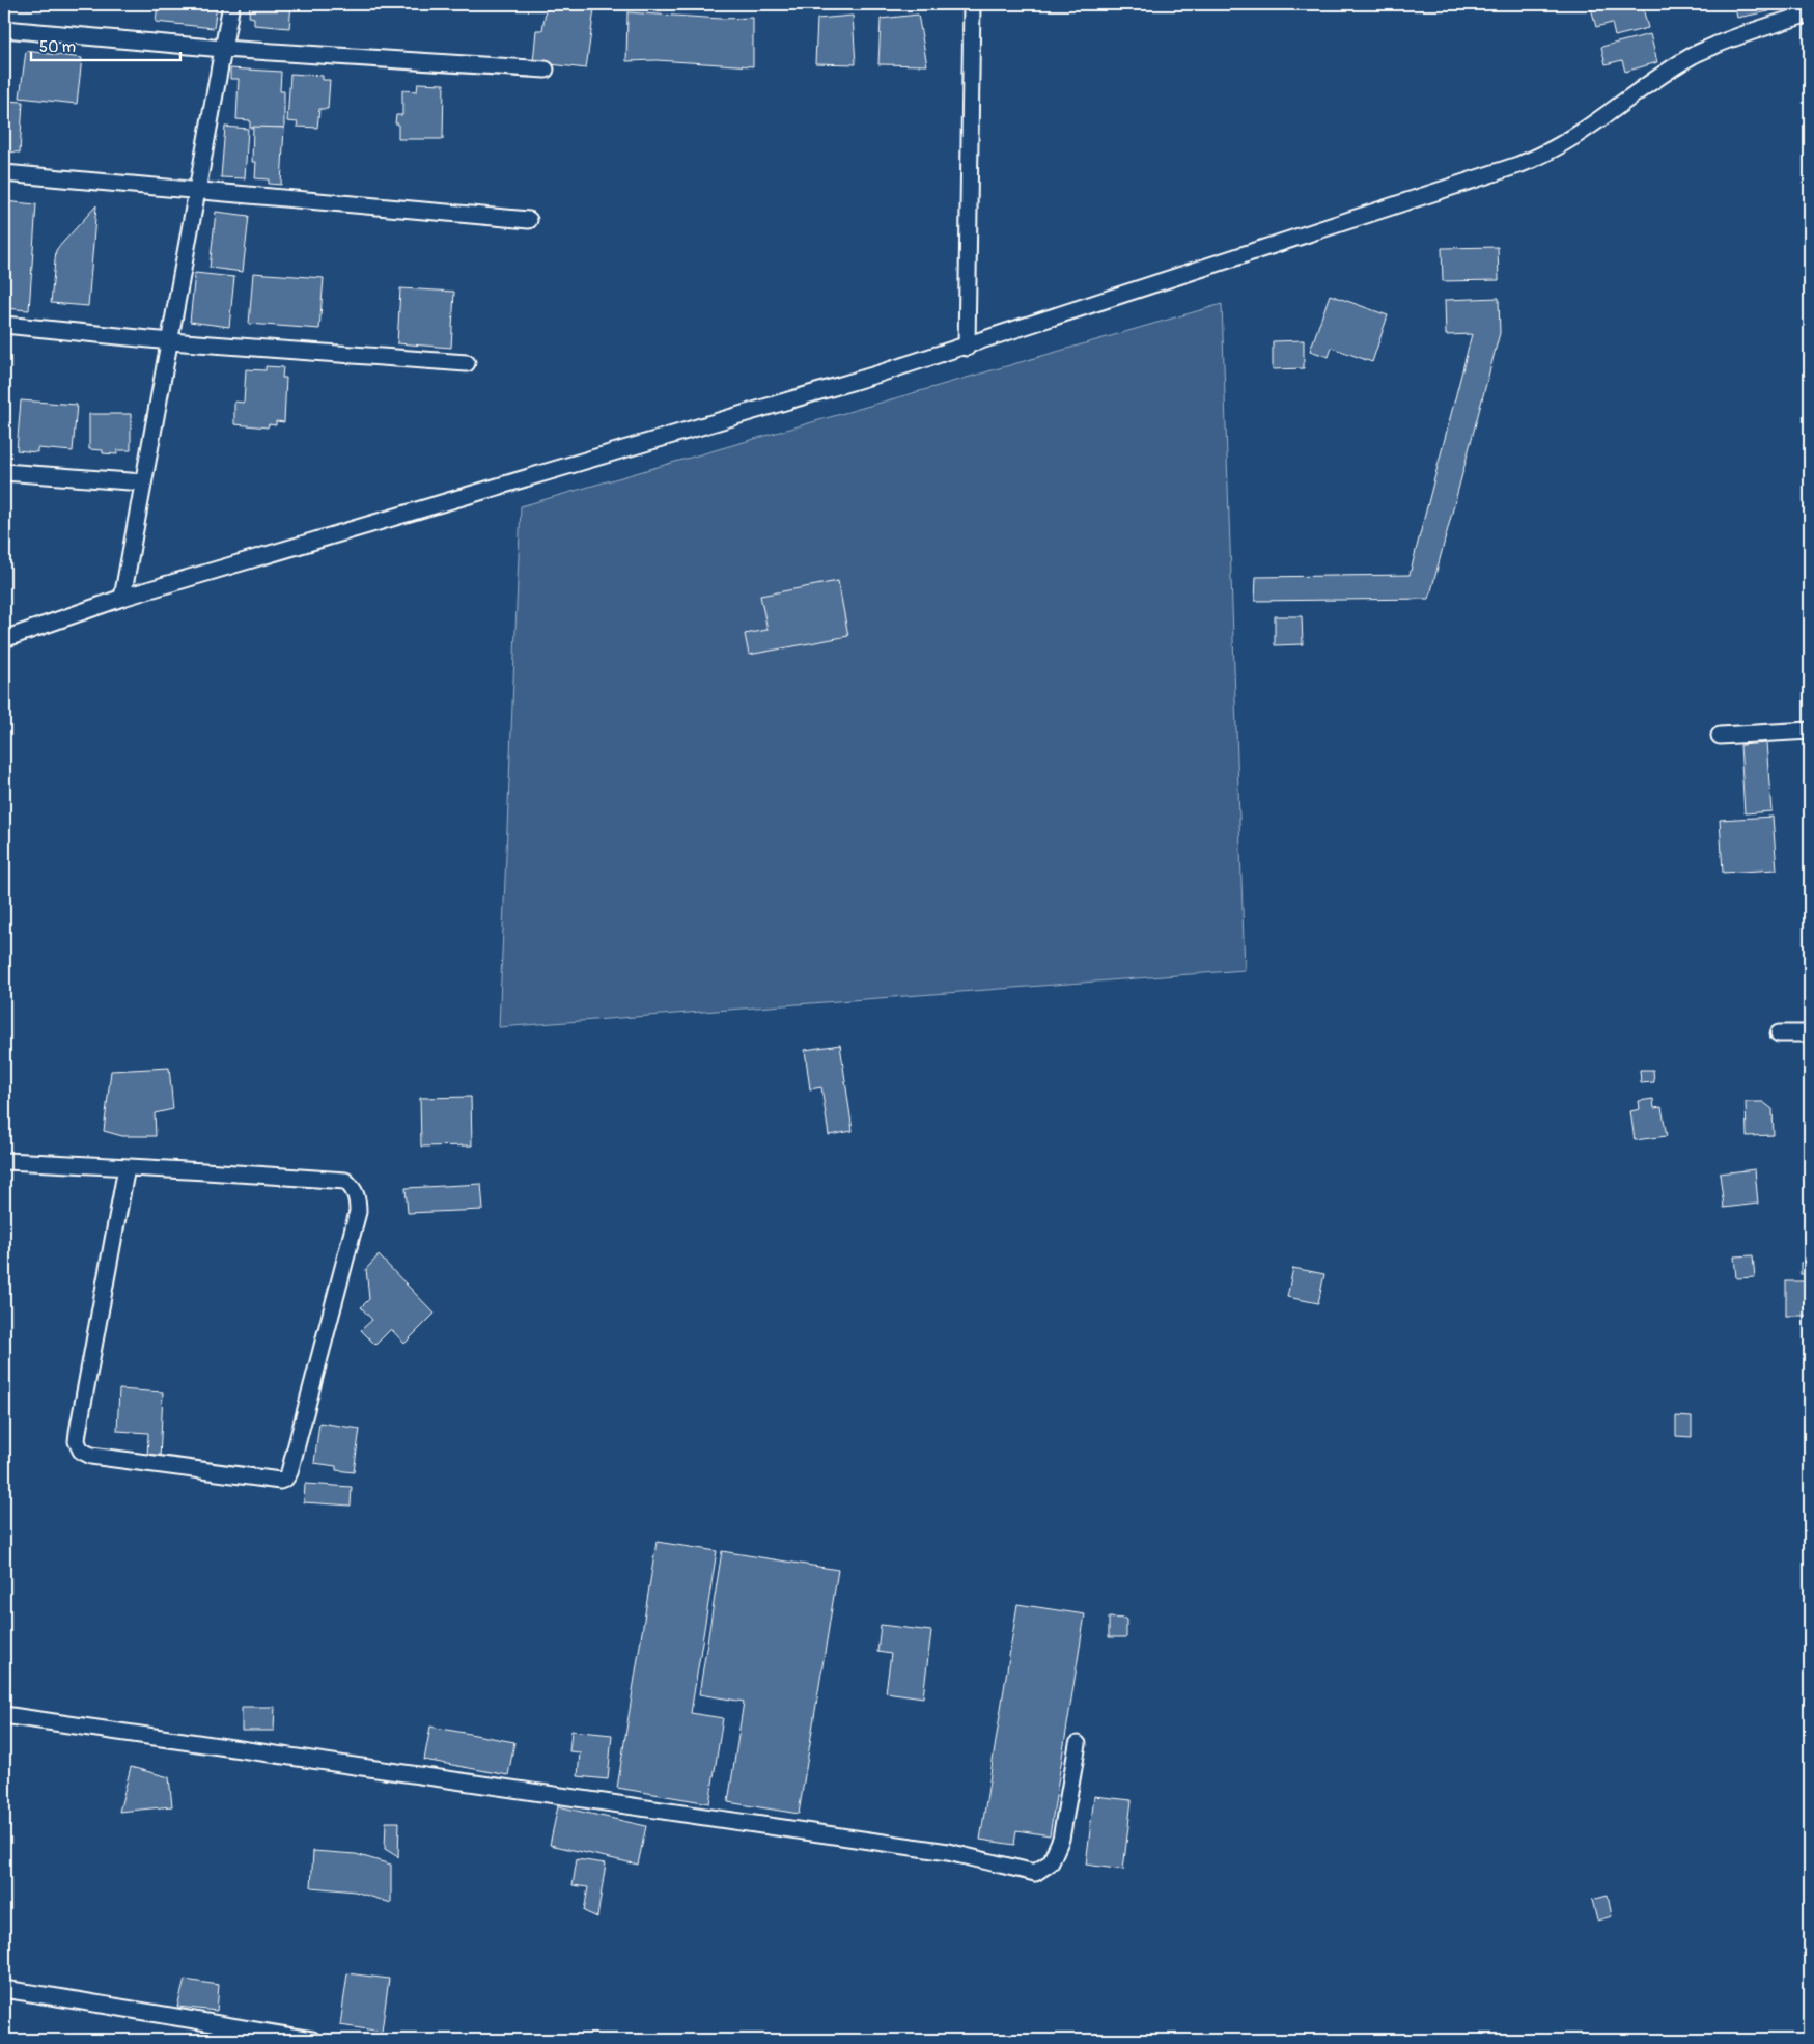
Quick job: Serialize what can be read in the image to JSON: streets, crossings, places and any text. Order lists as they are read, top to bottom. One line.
{"scale_bar":"50 m"}
